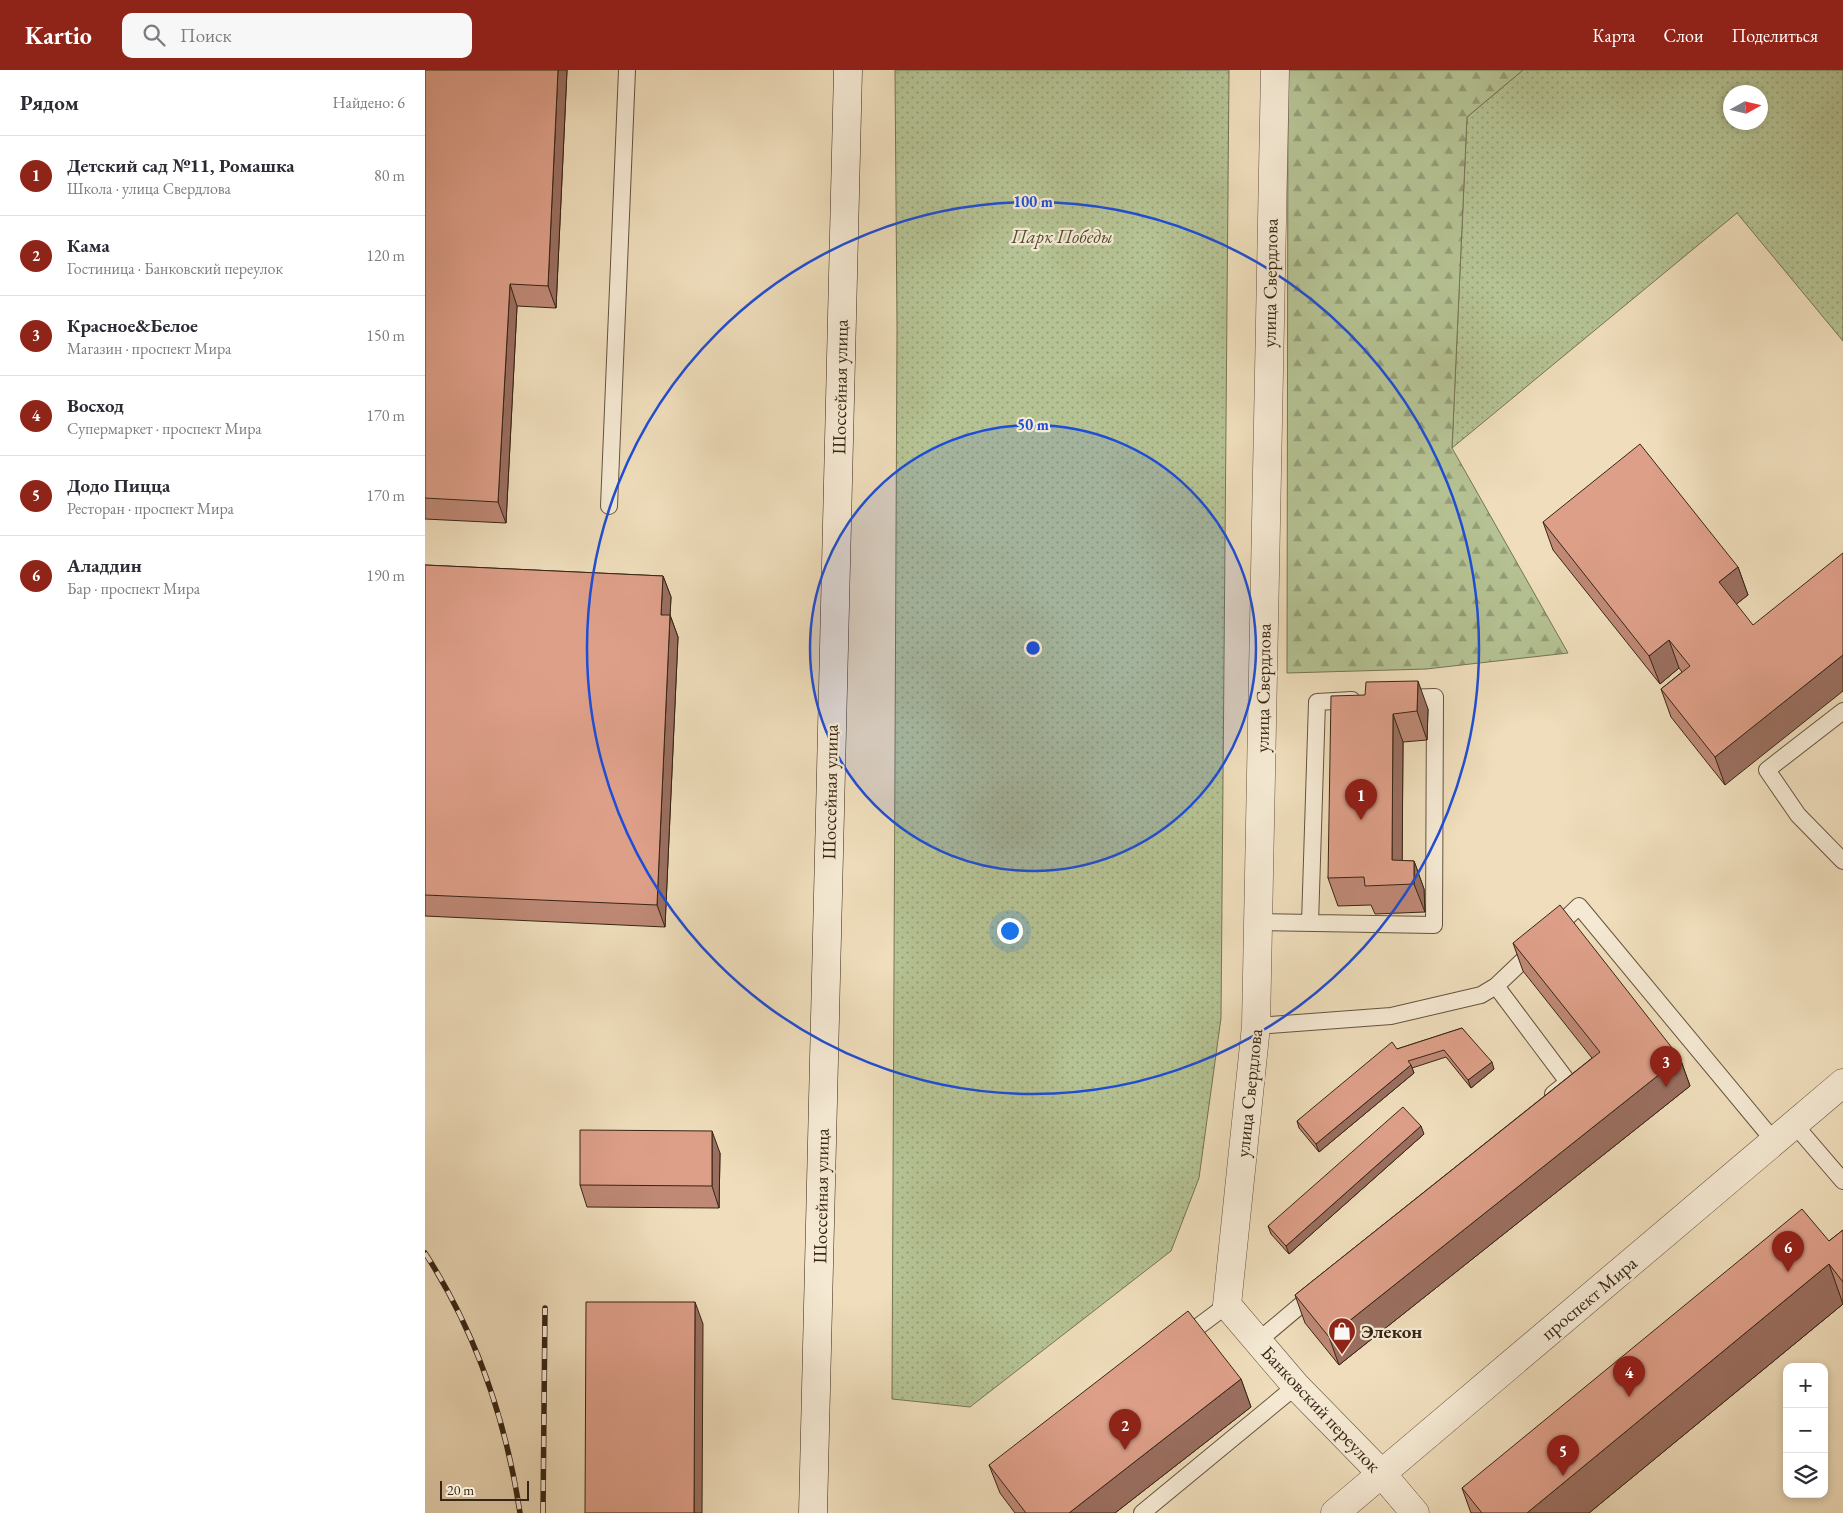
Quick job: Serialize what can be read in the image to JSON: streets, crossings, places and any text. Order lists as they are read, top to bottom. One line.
{"streets":{"street":["улица Свердлова","Шоссейная улица","проспект Мира","Банковский переулок"]},"crossings":[["улица Свердлова","Банковский переулок"],["проспект Мира","Банковский переулок"]],"parks":["Парк Победы"],"places":{"shop":["Элекон"]},"scale_bar":"20 m","north":"right","page":{"header":"Kartio","search":"Поиск","nav":["Карта","Слои","Поделиться"],"heading":["Рядом","Найдено: 6"],"list":[{"mark":"1","name":"Детский сад №11, Ромашка","note":"Школа · улица Свердлова","value":"80 m"},{"mark":"2","name":"Кама","note":"Гостиница · Банковский переулок","value":"120 m"},{"mark":"3","name":"Красное&Белое","note":"Магазин · проспект Мира","value":"150 m"},{"mark":"4","name":"Восход","note":"Супермаркет · проспект Мира","value":"170 m"},{"mark":"5","name":"Додо Пицца","note":"Ресторан · проспект Мира","value":"170 m"},{"mark":"6","name":"Аладдин","note":"Бар · проспект Мира","value":"190 m"}],"pins":["1","3","6","4","2","5"],"map_buttons":["+","−"],"scale":"20 m"},"rings":["100 m","50 m"]}
